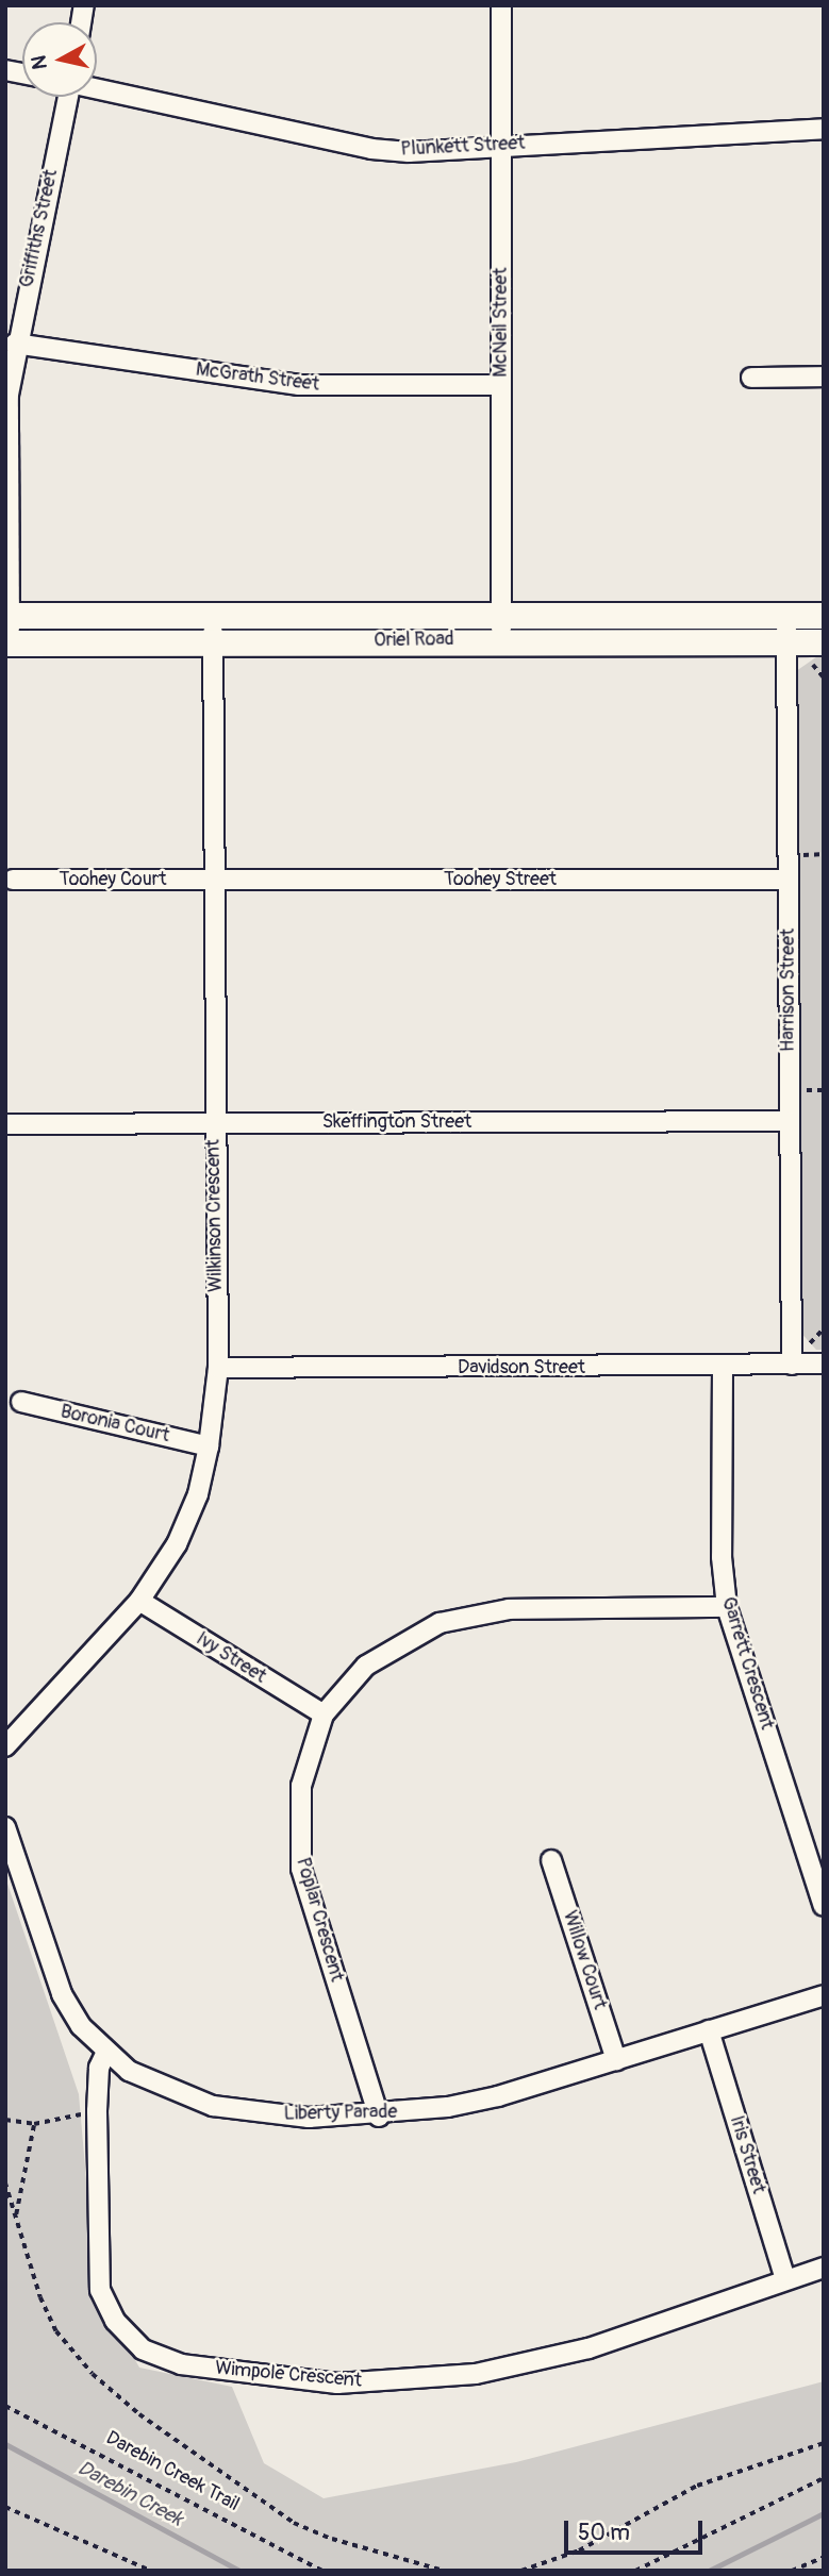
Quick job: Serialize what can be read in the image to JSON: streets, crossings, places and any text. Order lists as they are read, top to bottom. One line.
{"streets":{"main road":["Oriel Road"],"street":["Plunkett Street","Griffiths Street","McNeil Street","McGrath Street","Toohey Court","Toohey Street","Harrison Street","Skeffington Street","Wilkinson Crescent","Davidson Street","Boronia Court","Ivy Street","Garrett Crescent","Poplar Crescent","Willow Court","Liberty Parade","Iris Street","Wimpole Crescent"],"path":["Darebin Creek Trail"]},"crossings":[["Plunkett Street","McNeil Street"],["Griffiths Street","McGrath Street"],["Griffiths Street","Oriel Road"],["McNeil Street","McGrath Street"],["McNeil Street","Oriel Road"],["Oriel Road","Harrison Street"],["Oriel Road","Wilkinson Crescent"],["Toohey Court","Toohey Street"],["Toohey Court","Wilkinson Crescent"],["Toohey Street","Harrison Street"],["Toohey Street","Wilkinson Crescent"],["Harrison Street","Skeffington Street"],["Harrison Street","Davidson Street"],["Skeffington Street","Wilkinson Crescent"],["Wilkinson Crescent","Davidson Street"],["Wilkinson Crescent","Boronia Court"],["Wilkinson Crescent","Ivy Street"],["Davidson Street","Garrett Crescent"],["Ivy Street","Poplar Crescent"],["Garrett Crescent","Poplar Crescent"],["Poplar Crescent","Liberty Parade"],["Willow Court","Liberty Parade"],["Liberty Parade","Iris Street"],["Liberty Parade","Wimpole Crescent"],["Iris Street","Wimpole Crescent"]],"water":["Darebin Creek"],"scale_bar":"50 m","north":"left"}
